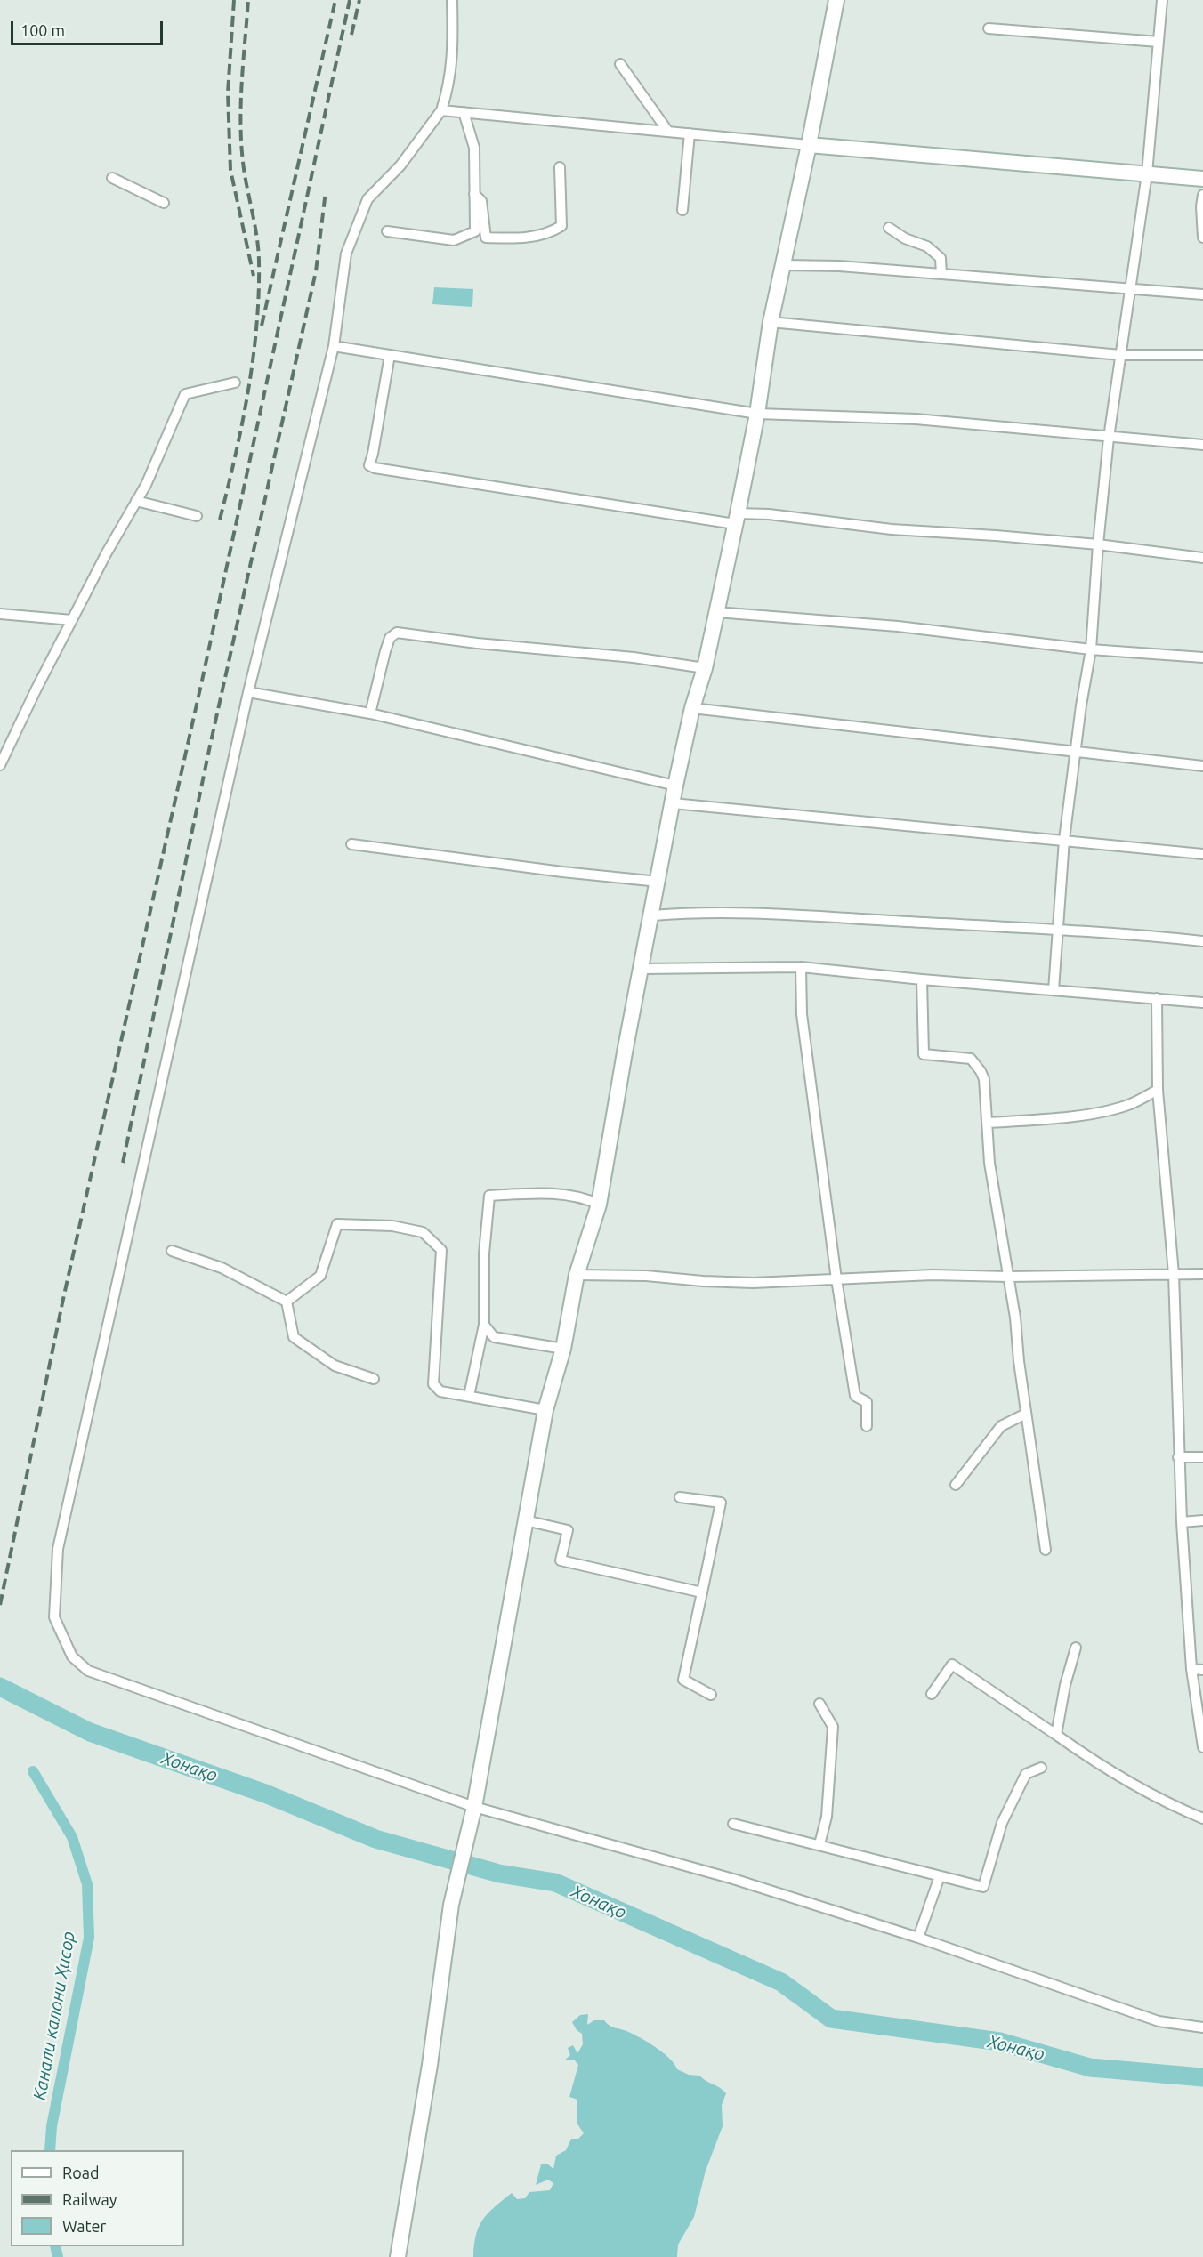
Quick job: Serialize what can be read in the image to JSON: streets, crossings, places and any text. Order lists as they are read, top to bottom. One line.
{"water":["Хонақо","Канали калони Ҳисор"],"legend":["Road","Railway","Water"],"scale_bar":"100 m"}
